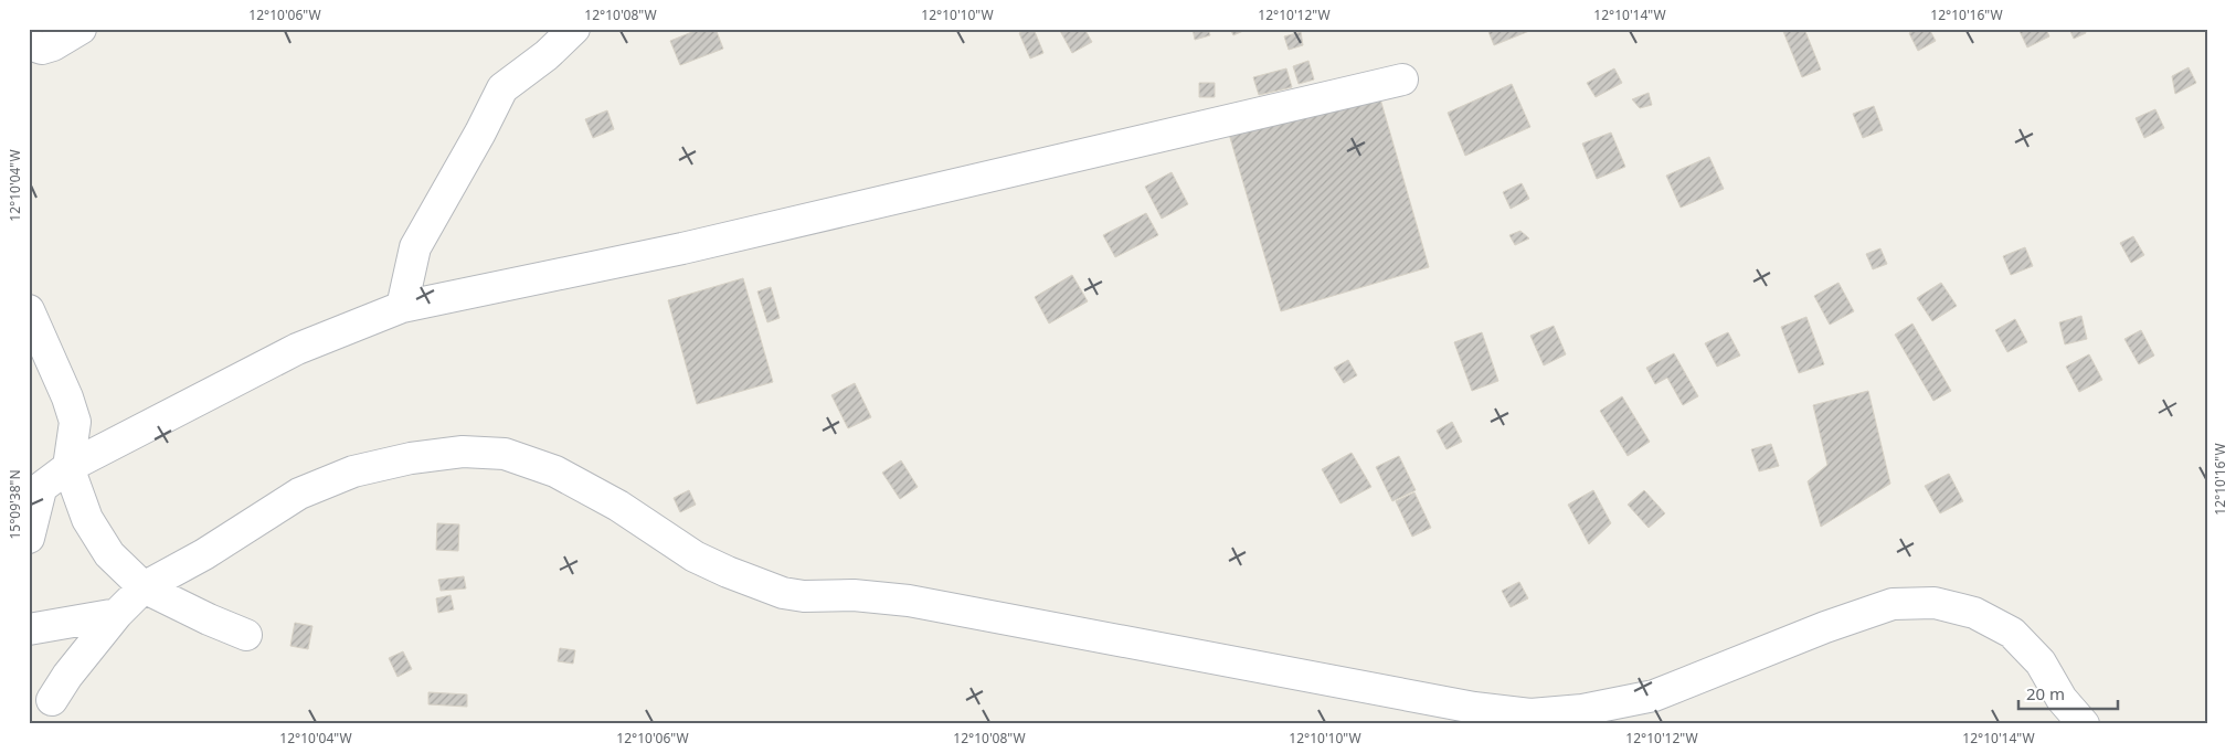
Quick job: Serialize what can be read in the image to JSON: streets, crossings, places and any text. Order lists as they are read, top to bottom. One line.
{"scale_bar":"20 m","coordinates":["12°10'06\"W","12°10'08\"W","12°10'10\"W","12°10'12\"W","12°10'14\"W","12°10'16\"W","12°10'04\"W","15°09'38\"N"]}
